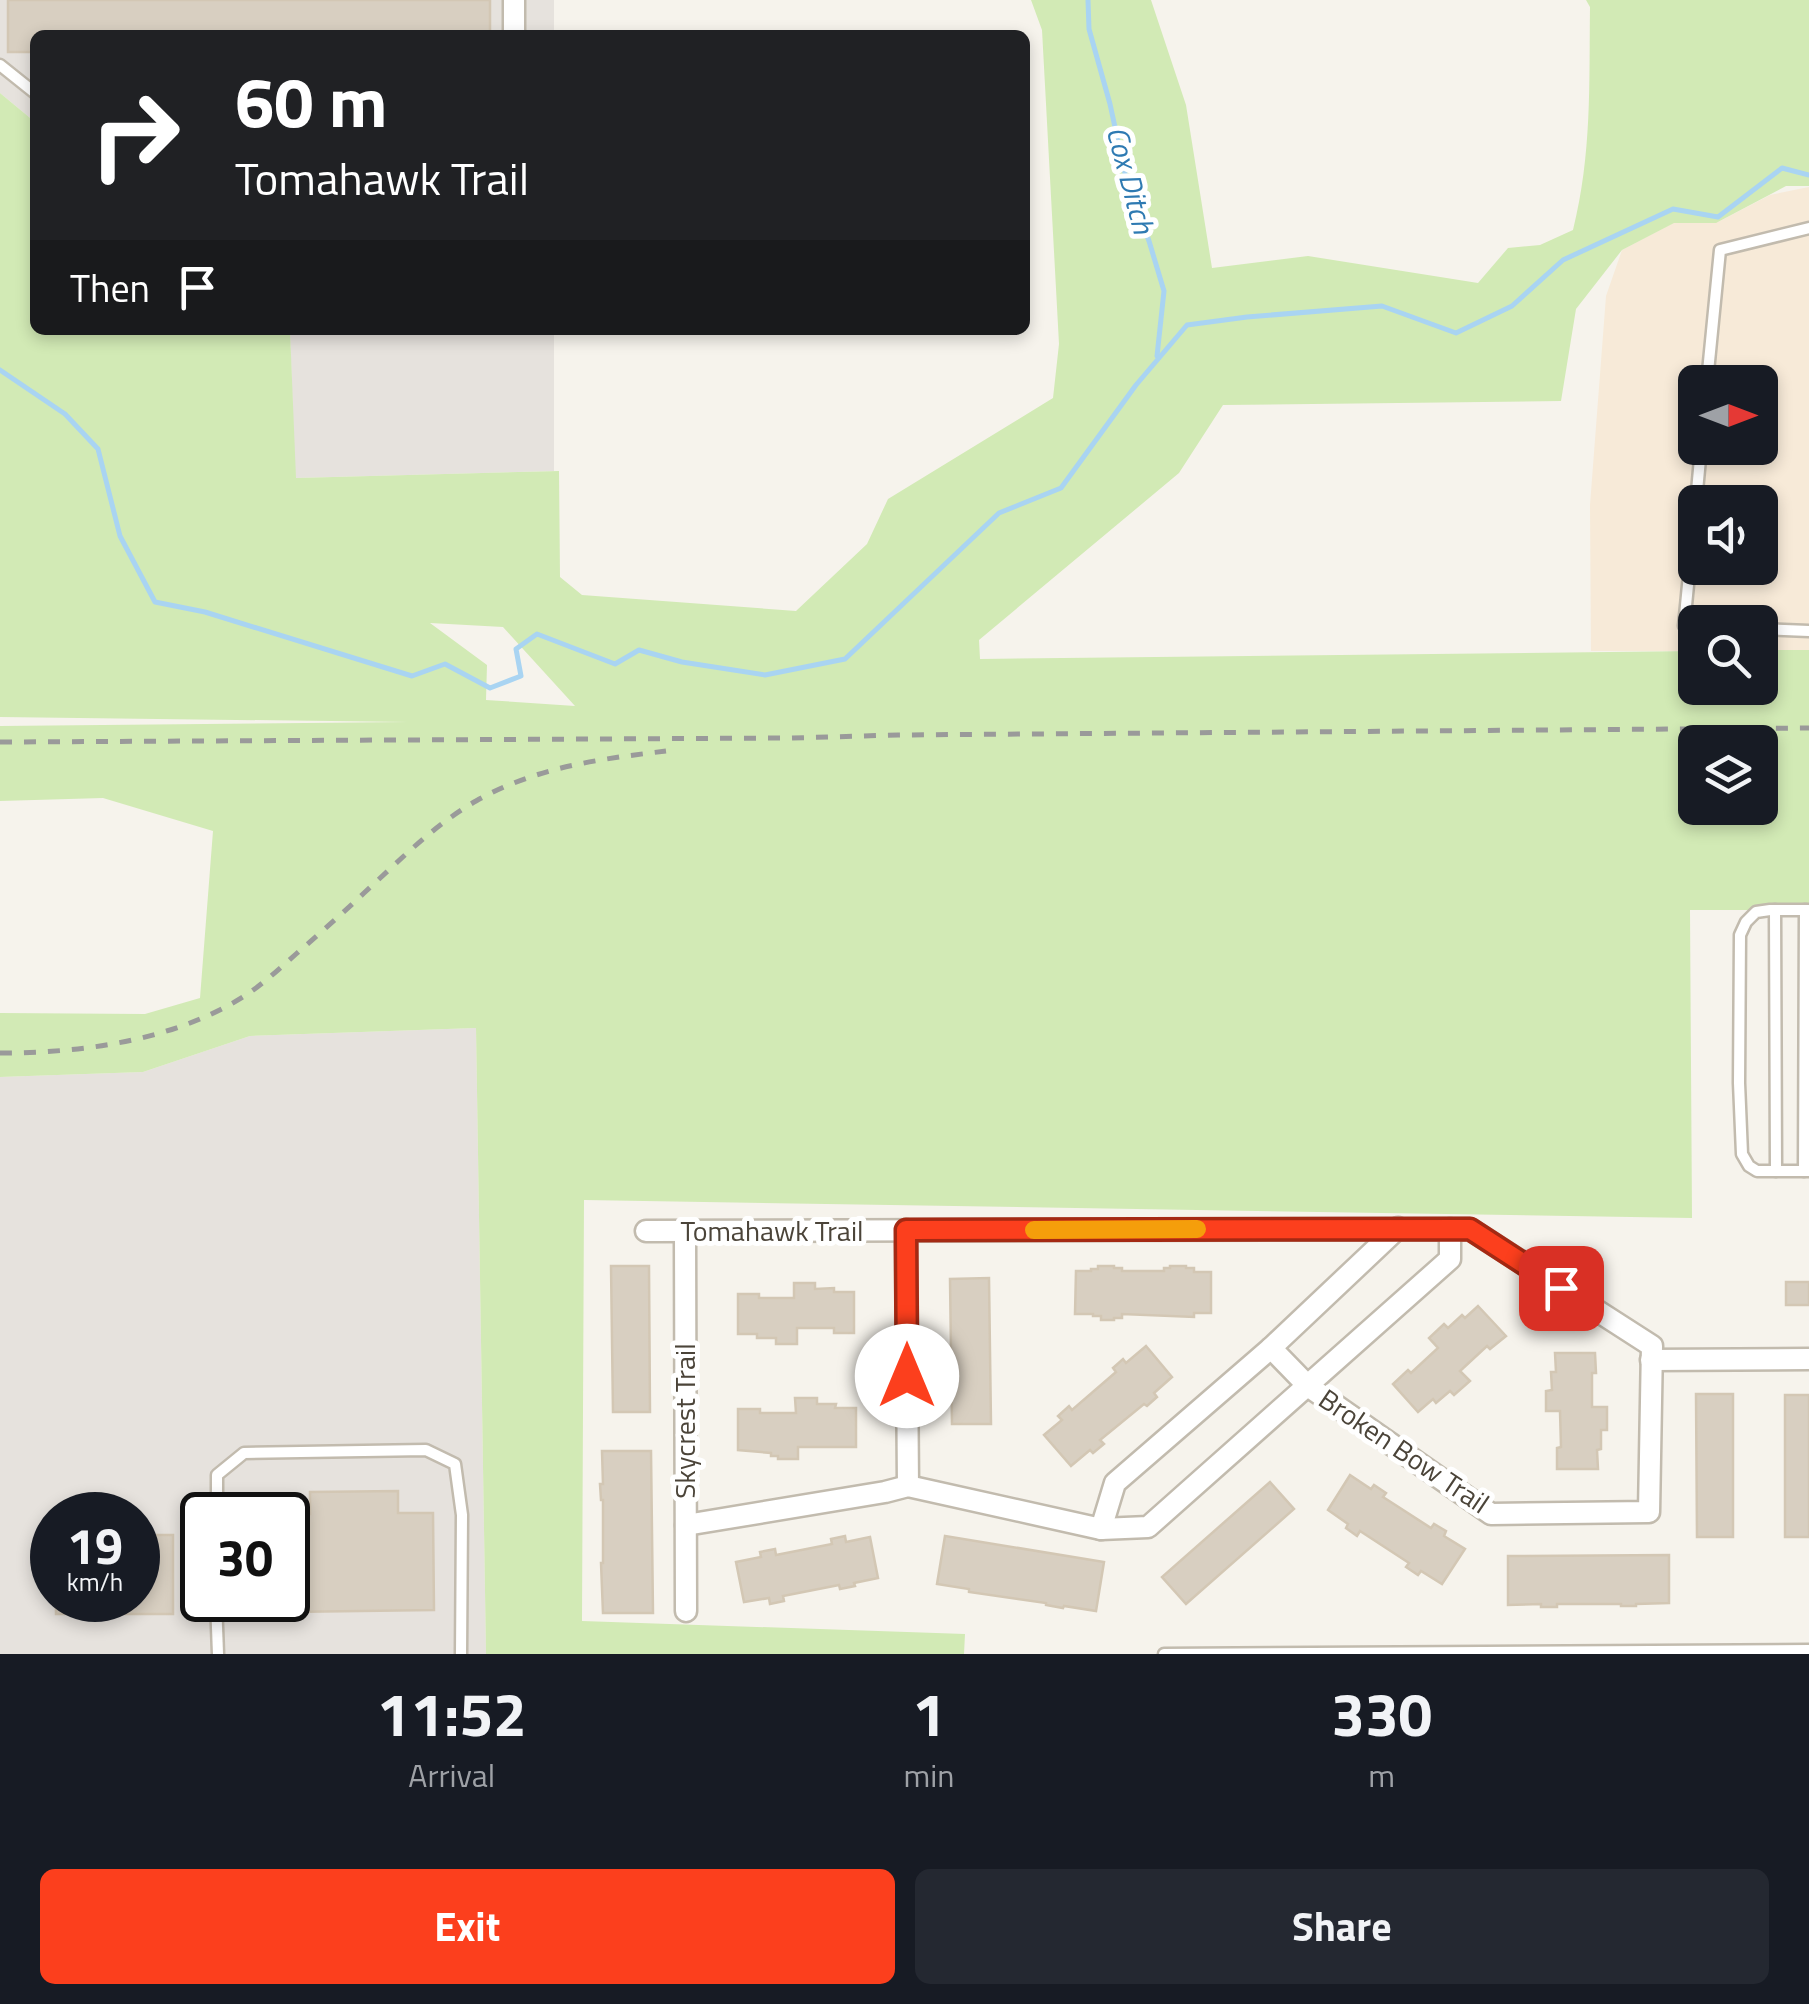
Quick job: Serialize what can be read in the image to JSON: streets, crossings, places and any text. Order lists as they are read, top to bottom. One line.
{"streets":{"street":["Tomahawk Trail","Skycrest Trail","Broken Bow Trail"]},"crossings":[["Tomahawk Trail","Skycrest Trail"],["Tomahawk Trail","Broken Bow Trail"],["Skycrest Trail","Broken Bow Trail"]],"water":["Cox Ditch"],"north":"right","page":{"turn":["60 m","Tomahawk Trail"],"then":"Then","speed":"19 km/h","limit":"30","eta":["11:52","Arrival","1","min","330","m"],"buttons":["Exit","Share"]}}
